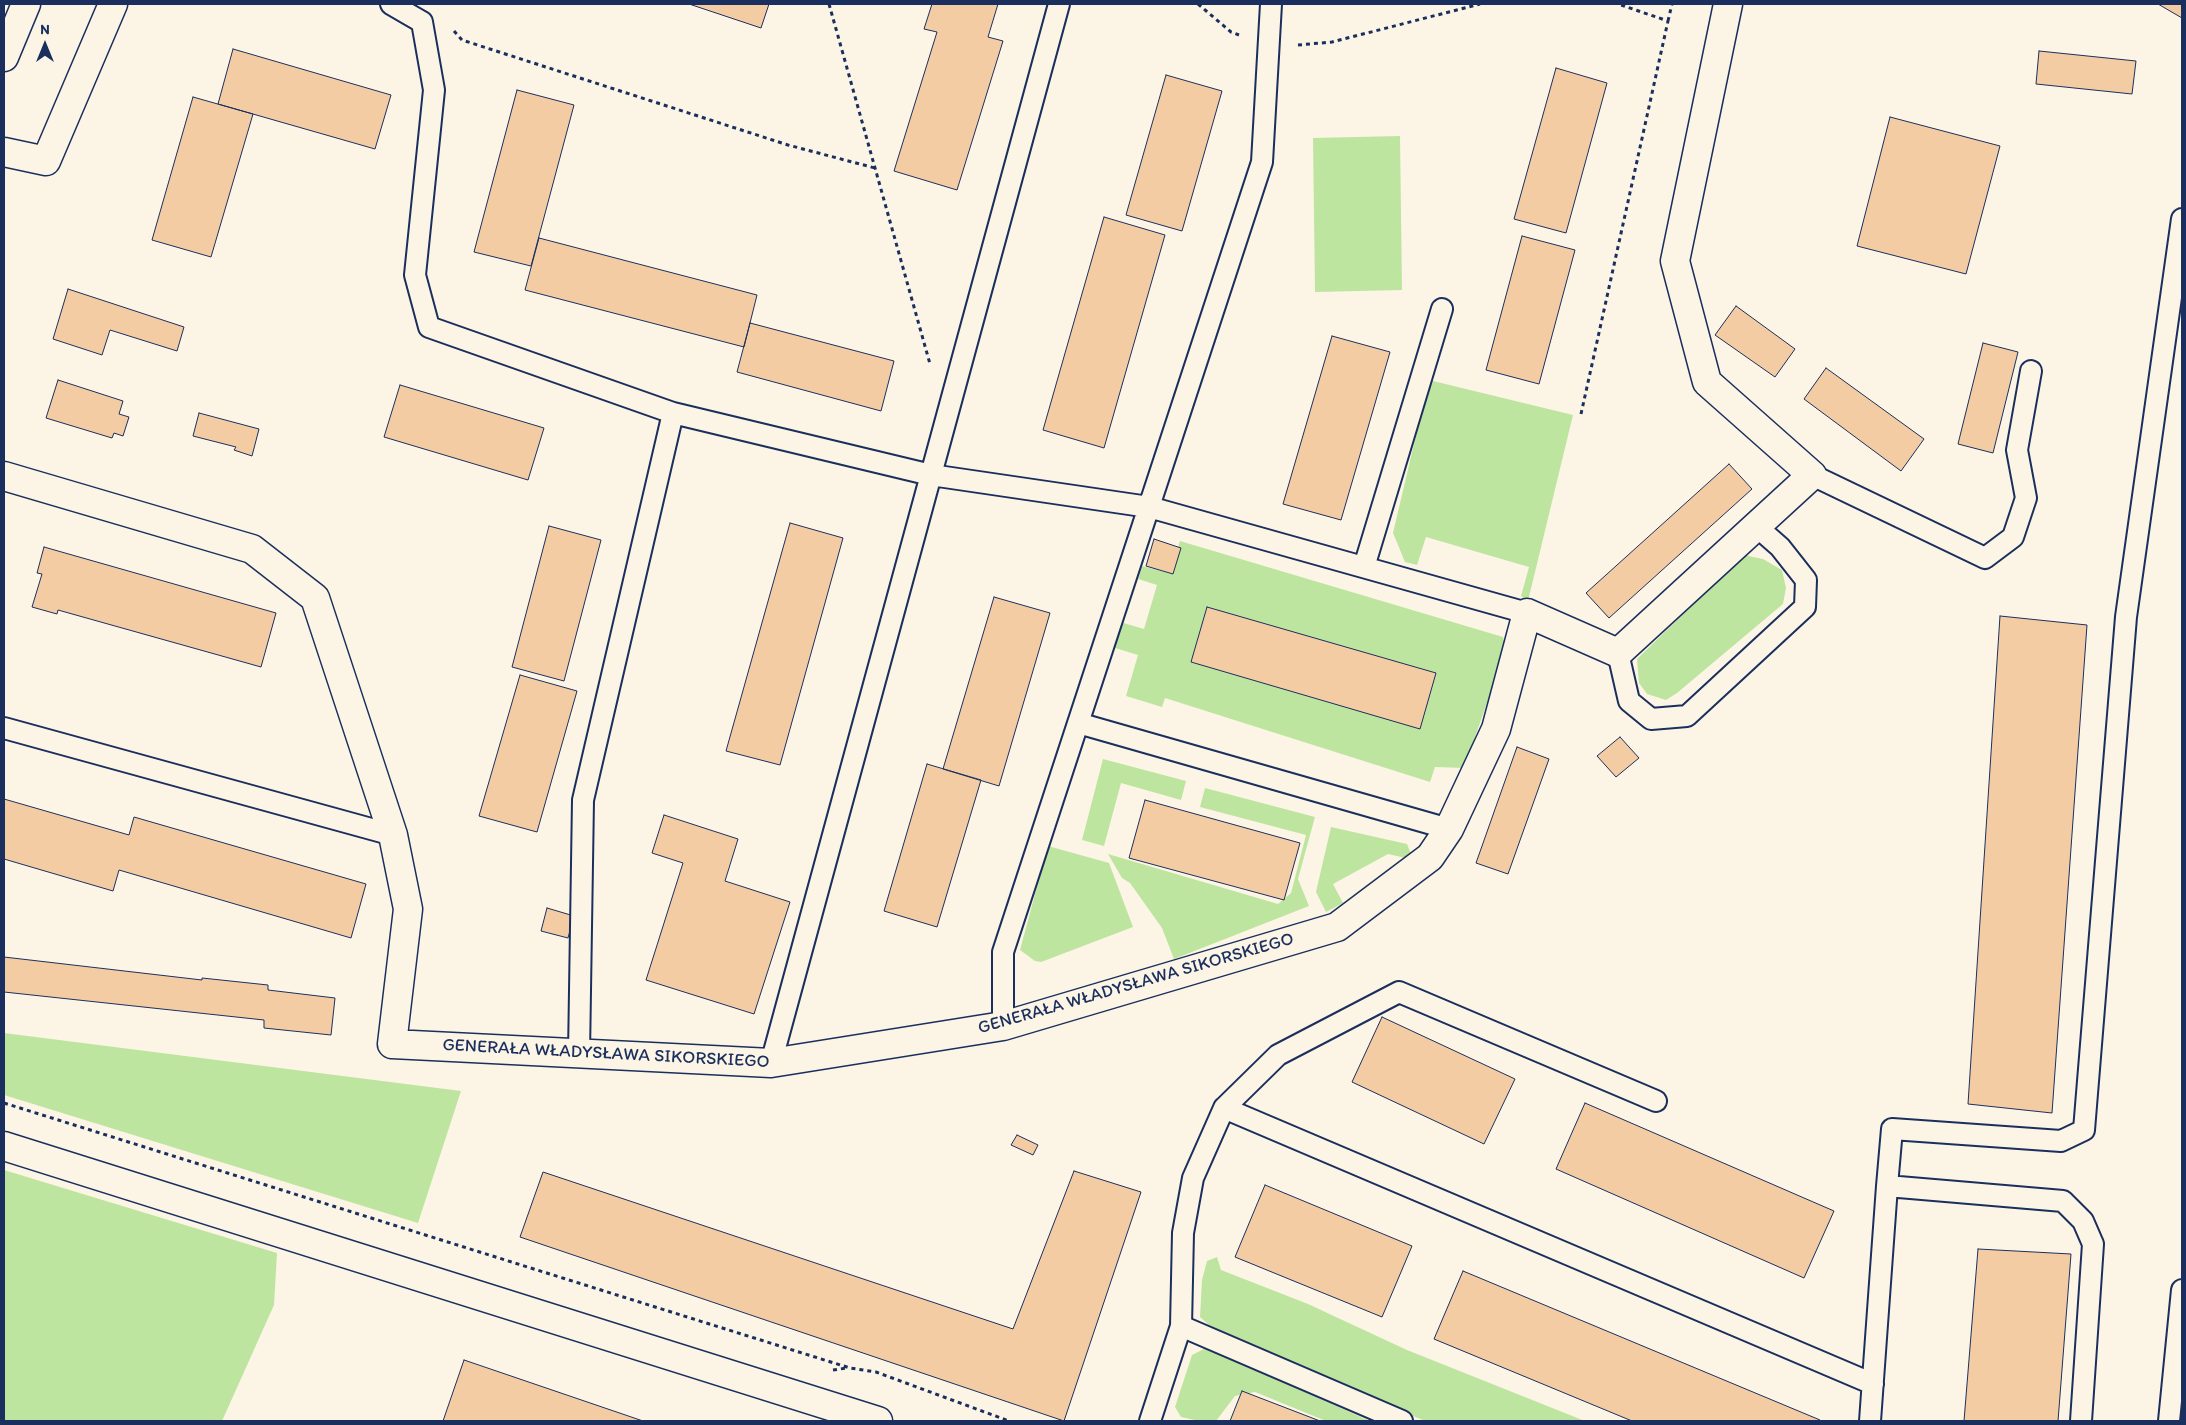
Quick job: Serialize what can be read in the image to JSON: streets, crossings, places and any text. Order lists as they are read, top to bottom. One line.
{"streets":{"street":["GENERAŁA WŁADYSŁAWA SIKORSKIEGO"]},"north":"top"}
